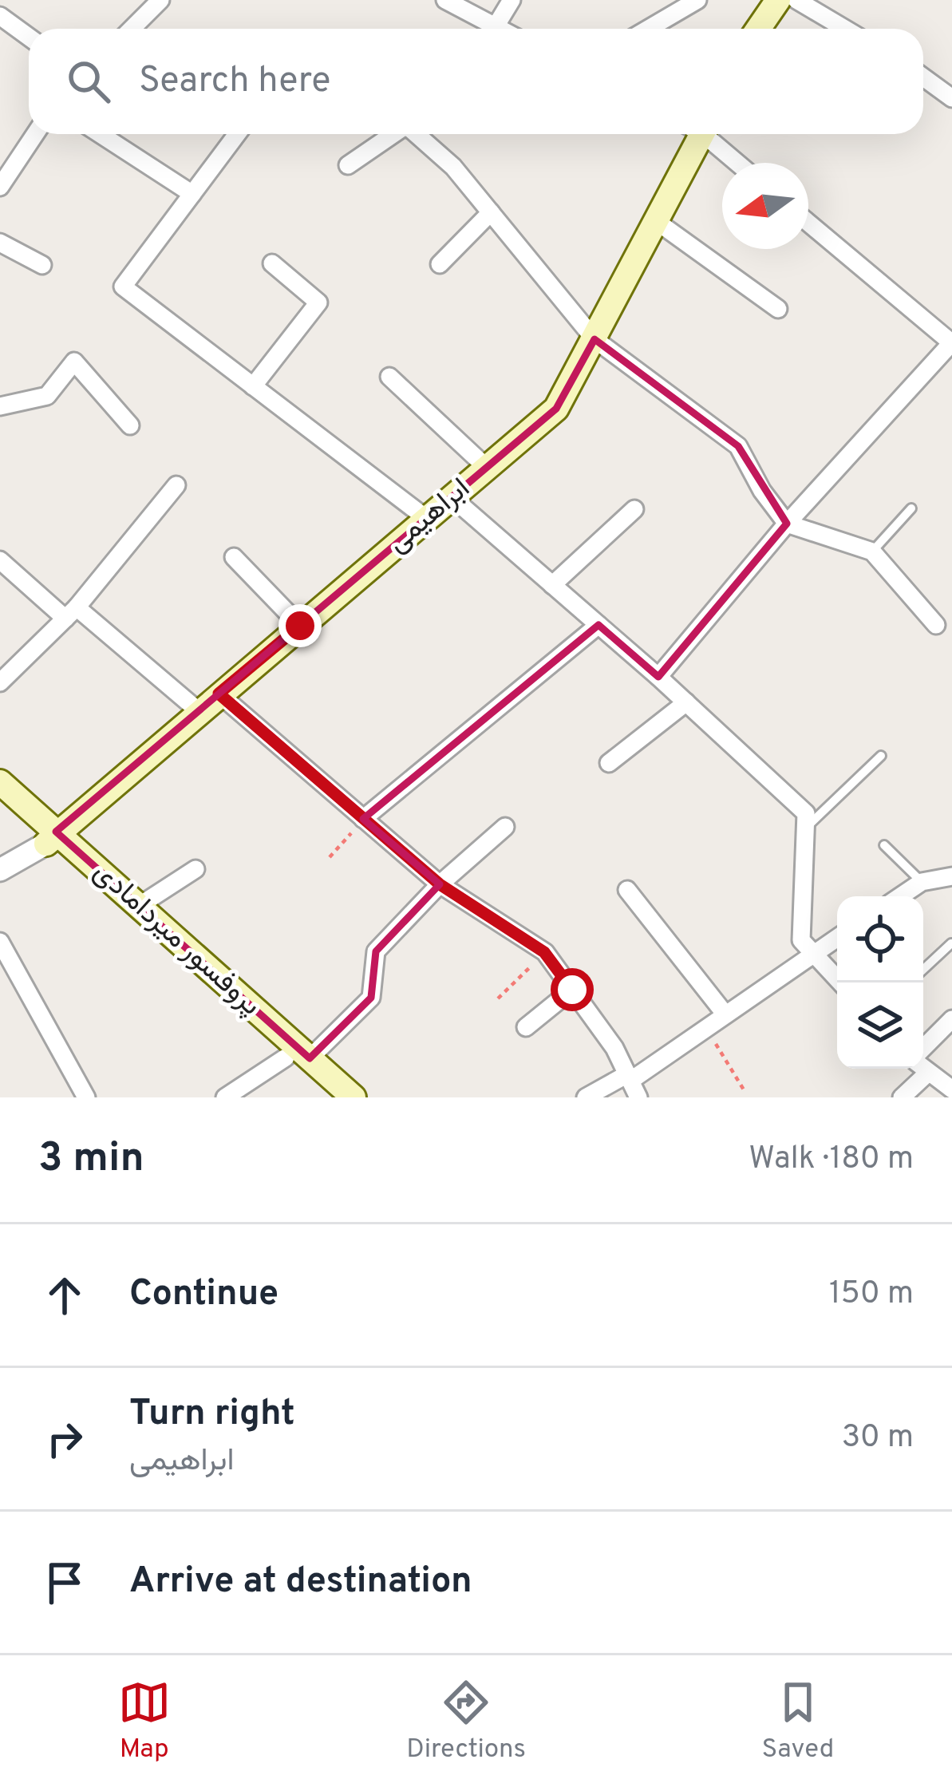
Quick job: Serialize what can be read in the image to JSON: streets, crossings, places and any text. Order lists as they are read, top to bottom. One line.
{"streets":{"main road":["ابراهیمی","پروفسور میردامادی"]},"crossings":[["ابراهیمی","پروفسور میردامادی"]],"north":"left","page":{"search":"Search here","heading":["3 min","Walk · 180 m"],"list":[["Continue","150 m"],["Turn right","ابراهیمی","30 m"],"Arrive at destination"],"nav":["Map","Directions","Saved"]}}
